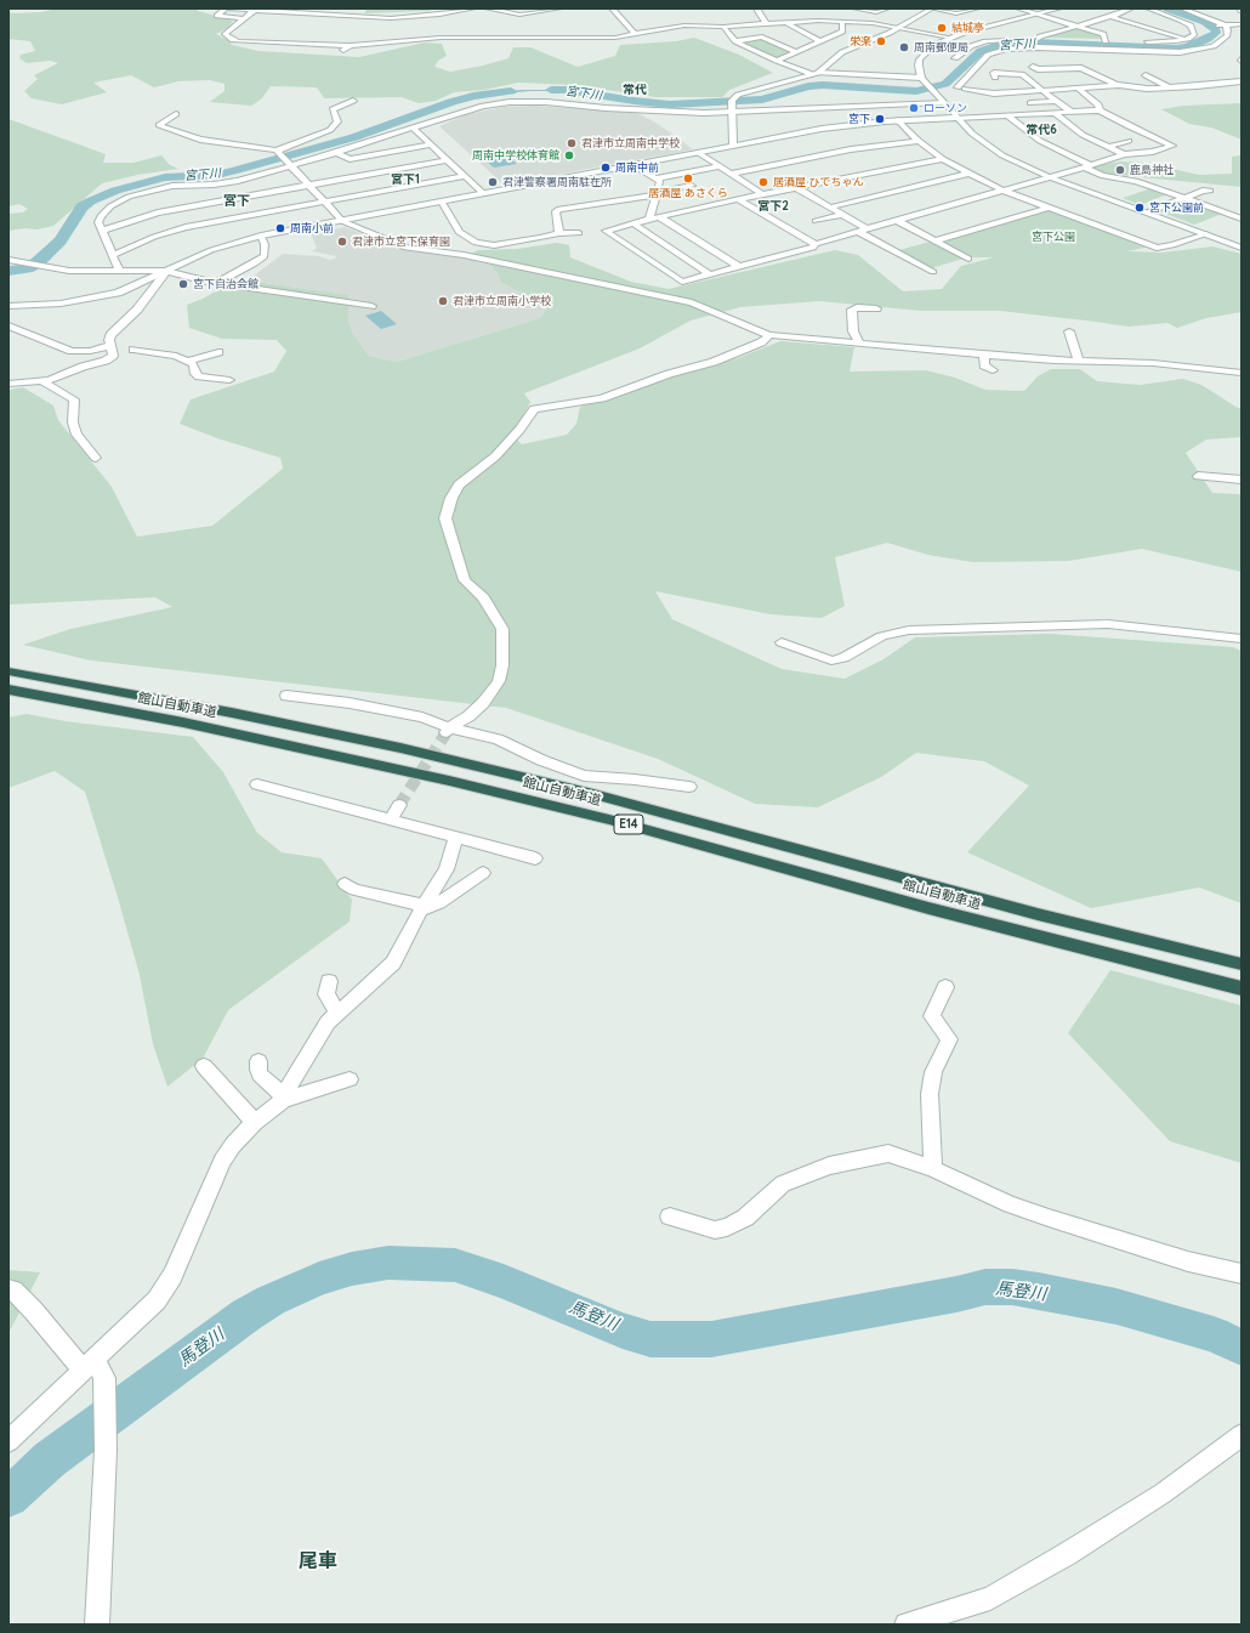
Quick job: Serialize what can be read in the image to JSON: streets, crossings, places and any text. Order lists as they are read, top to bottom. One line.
{"streets":{"highway":["館山自動車道","E14"]},"districts":["常代","常代6","宮下1","宮下","宮下2","尾車"],"water":["宮下川","馬登川"],"parks":["宮下公園"],"places":["結城亭","栄楽","周南郵便局","ローソン","宮下","君津市立周南中学校","周南中学校体育館","周南中前","鹿島神社","居酒屋 あさくら","君津警察署周南駐在所","居酒屋 ひでちゃん","宮下公園前","周南小前","君津市立宮下保育園","宮下自治会館","君津市立周南小学校"]}
